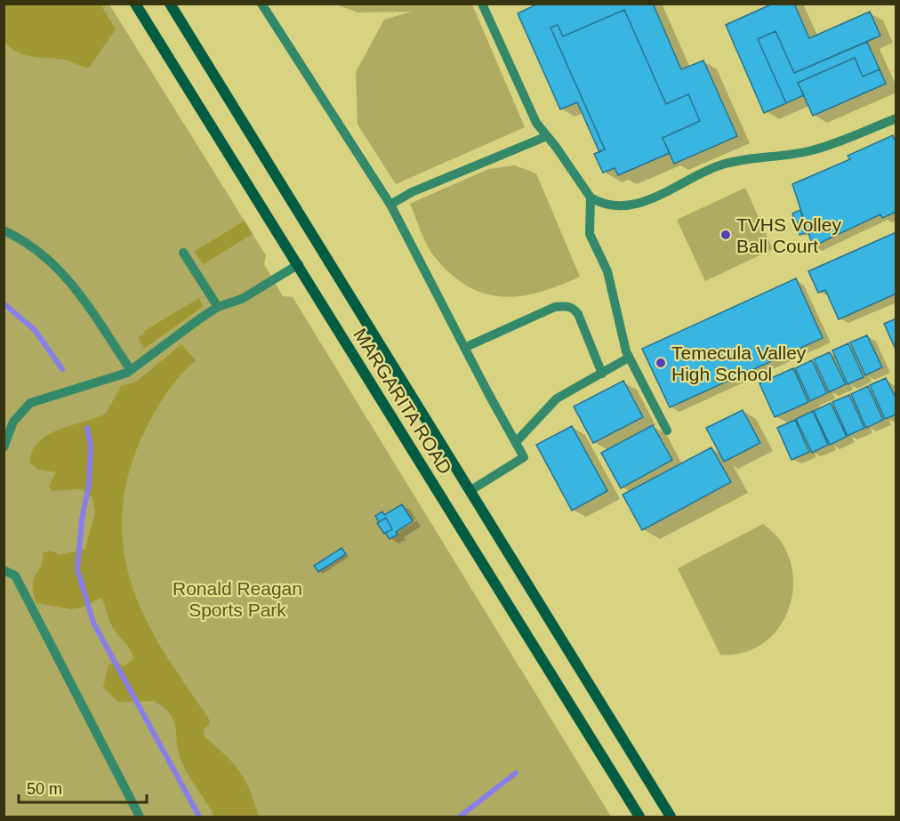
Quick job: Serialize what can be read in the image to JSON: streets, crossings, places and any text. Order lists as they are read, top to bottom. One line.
{"streets":{"main road":["MARGARITA ROAD"]},"parks":["Ronald Reagan Sports Park"],"places":["TVHS Volley Ball Court","Temecula Valley High School"],"scale_bar":"50 m"}
